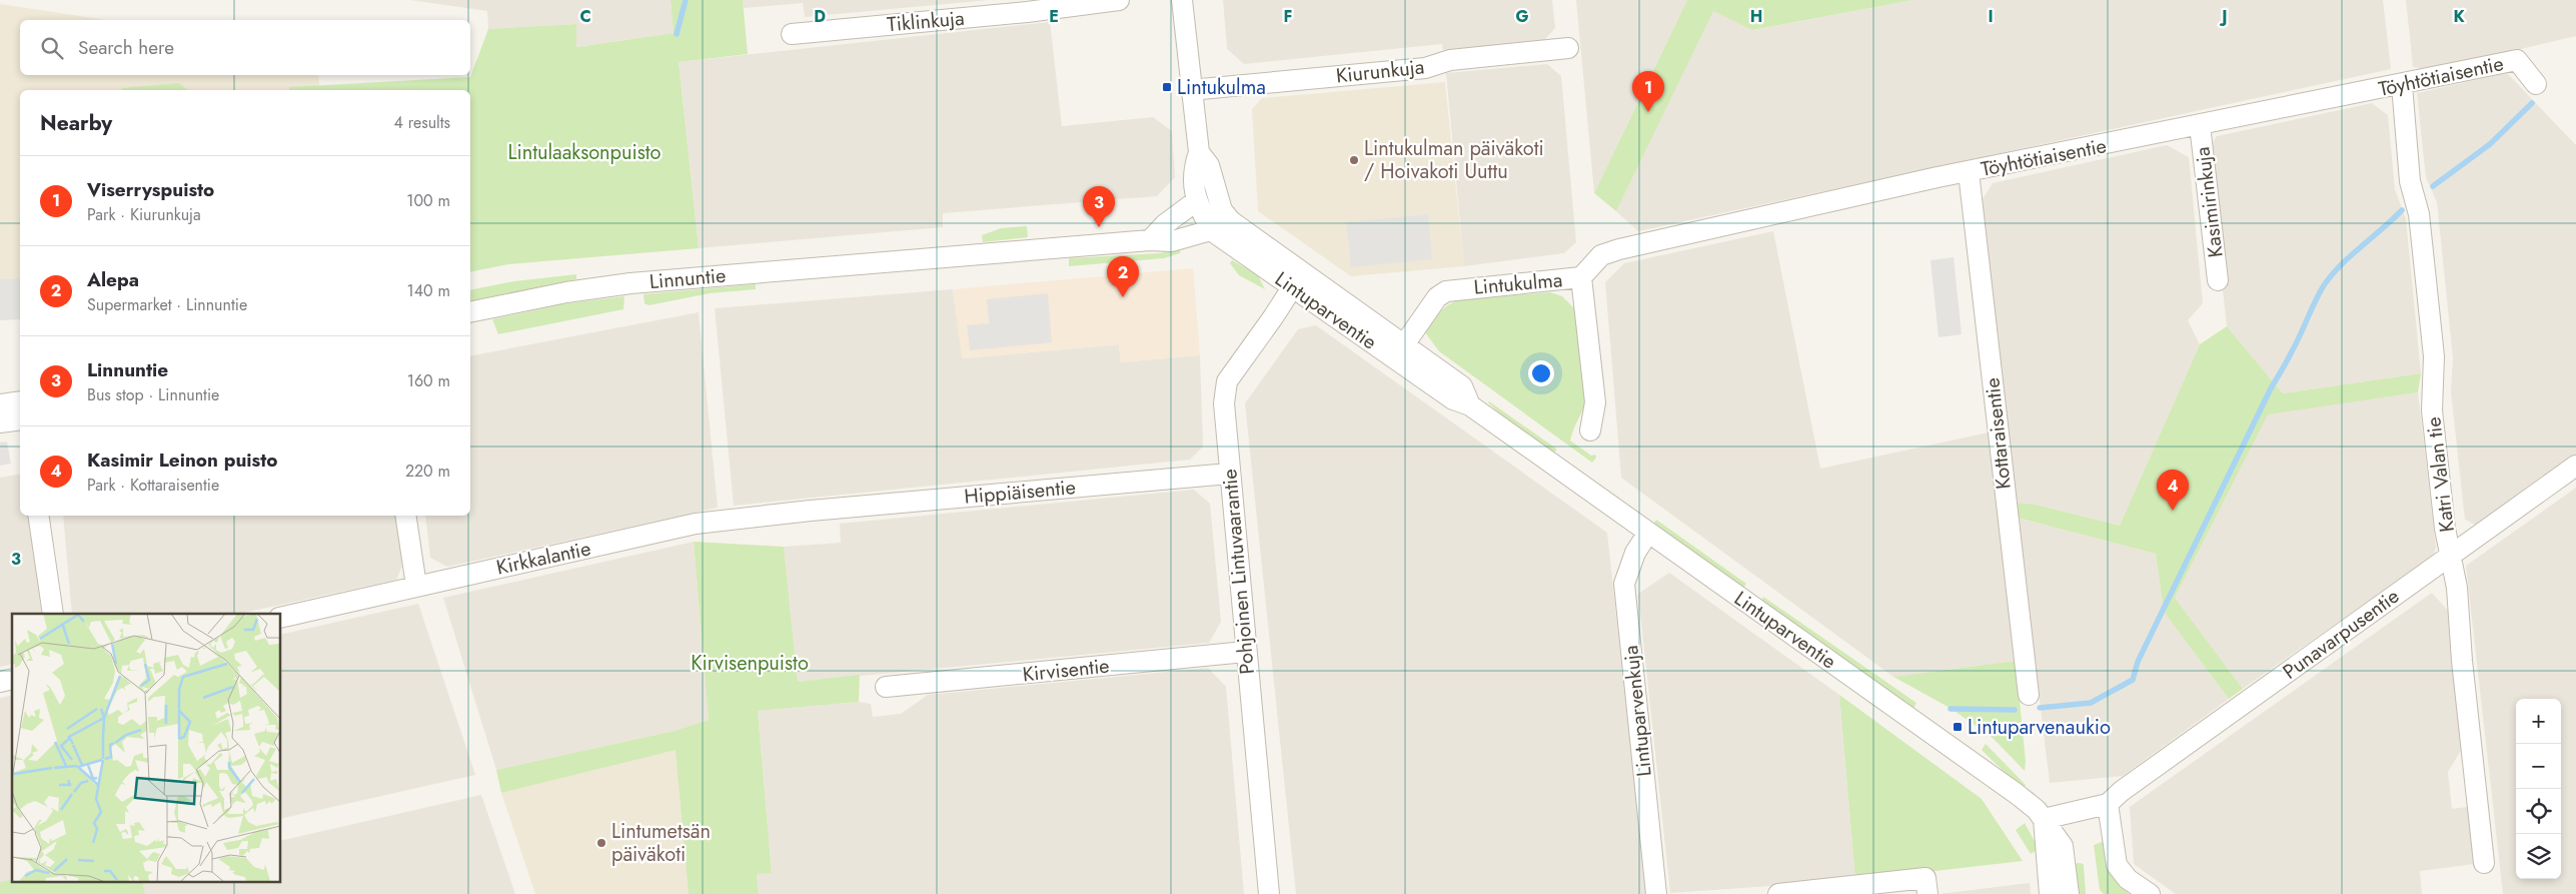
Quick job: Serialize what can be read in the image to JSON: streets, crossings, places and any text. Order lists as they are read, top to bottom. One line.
{"streets":{"street":["Tiklinkuja","Kiurunkuja","Töyhtötiaisentie","Kasimirinkuja","Linnuntie","Lintukulma","Lintuparventie","Kottaraisentie","Katri Valan tie","Hippiäisentie","Kirkkalantie","Pohjoinen Lintuvaarantie","Punavarpusentie","Kirvisentie","Lintuparvenkuja"]},"crossings":[["Töyhtötiaisentie","Kasimirinkuja"],["Töyhtötiaisentie","Lintukulma"],["Töyhtötiaisentie","Kottaraisentie"],["Töyhtötiaisentie","Katri Valan tie"],["Linnuntie","Lintuparventie"],["Lintukulma","Lintuparventie"],["Lintuparventie","Pohjoinen Lintuvaarantie"],["Lintuparventie","Lintuparvenkuja"],["Katri Valan tie","Punavarpusentie"],["Hippiäisentie","Kirkkalantie"],["Hippiäisentie","Pohjoinen Lintuvaarantie"],["Pohjoinen Lintuvaarantie","Kirvisentie"]],"parks":["Lintulaaksonpuisto","Kirvisenpuisto"],"places":{"transit":["Lintukulma","Lintuparvenaukio"],"other":["Lintukulman päiväkoti / Hoivakoti Uuttu","Lintumetsän päiväkoti"]},"page":{"search":"Search here","pins":["1","3","2","4"],"heading":["Nearby","4 results"],"list":[{"mark":"1","name":"Viserryspuisto","note":"Park · Kiurunkuja","value":"100 m"},{"mark":"2","name":"Alepa","note":"Supermarket · Linnuntie","value":"140 m"},{"mark":"3","name":"Linnuntie","note":"Bus stop · Linnuntie","value":"160 m"},{"mark":"4","name":"Kasimir Leinon puisto","note":"Park · Kottaraisentie","value":"220 m"}],"map_buttons":["+","−"]},"grid":{"columns":["C","D","E","F","G","H","I","J","K"],"rows":["3"]}}
